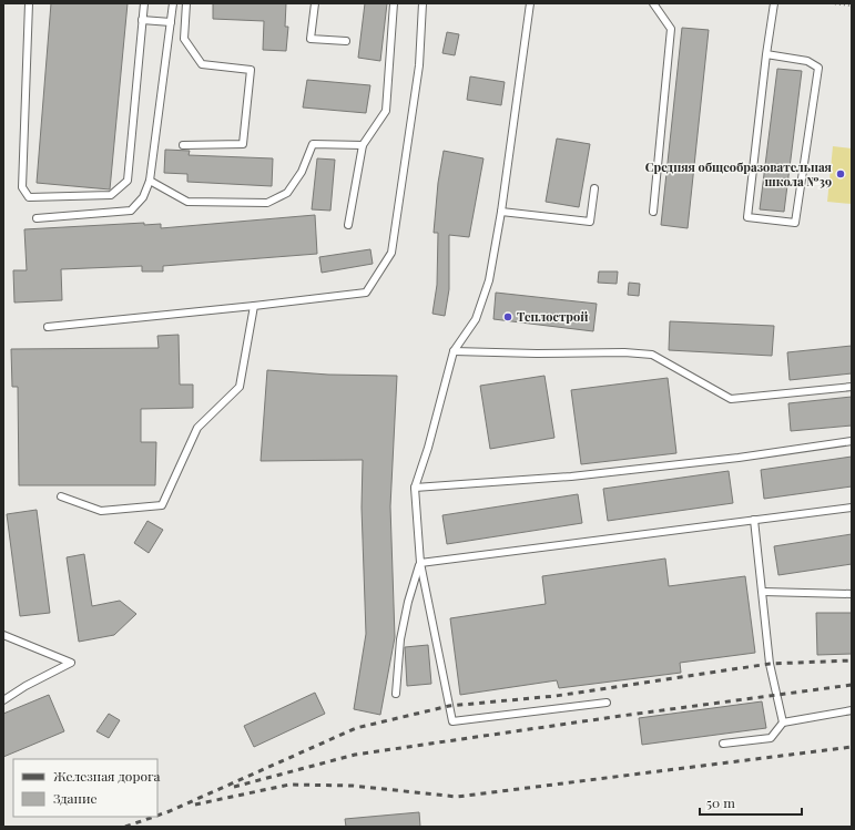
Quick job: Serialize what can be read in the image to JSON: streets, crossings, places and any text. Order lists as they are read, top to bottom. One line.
{"places":["Средняя общеобразовательная школа №39","Теплострой"],"legend":["Железная дорога","Здание"],"scale_bar":"50 m"}
